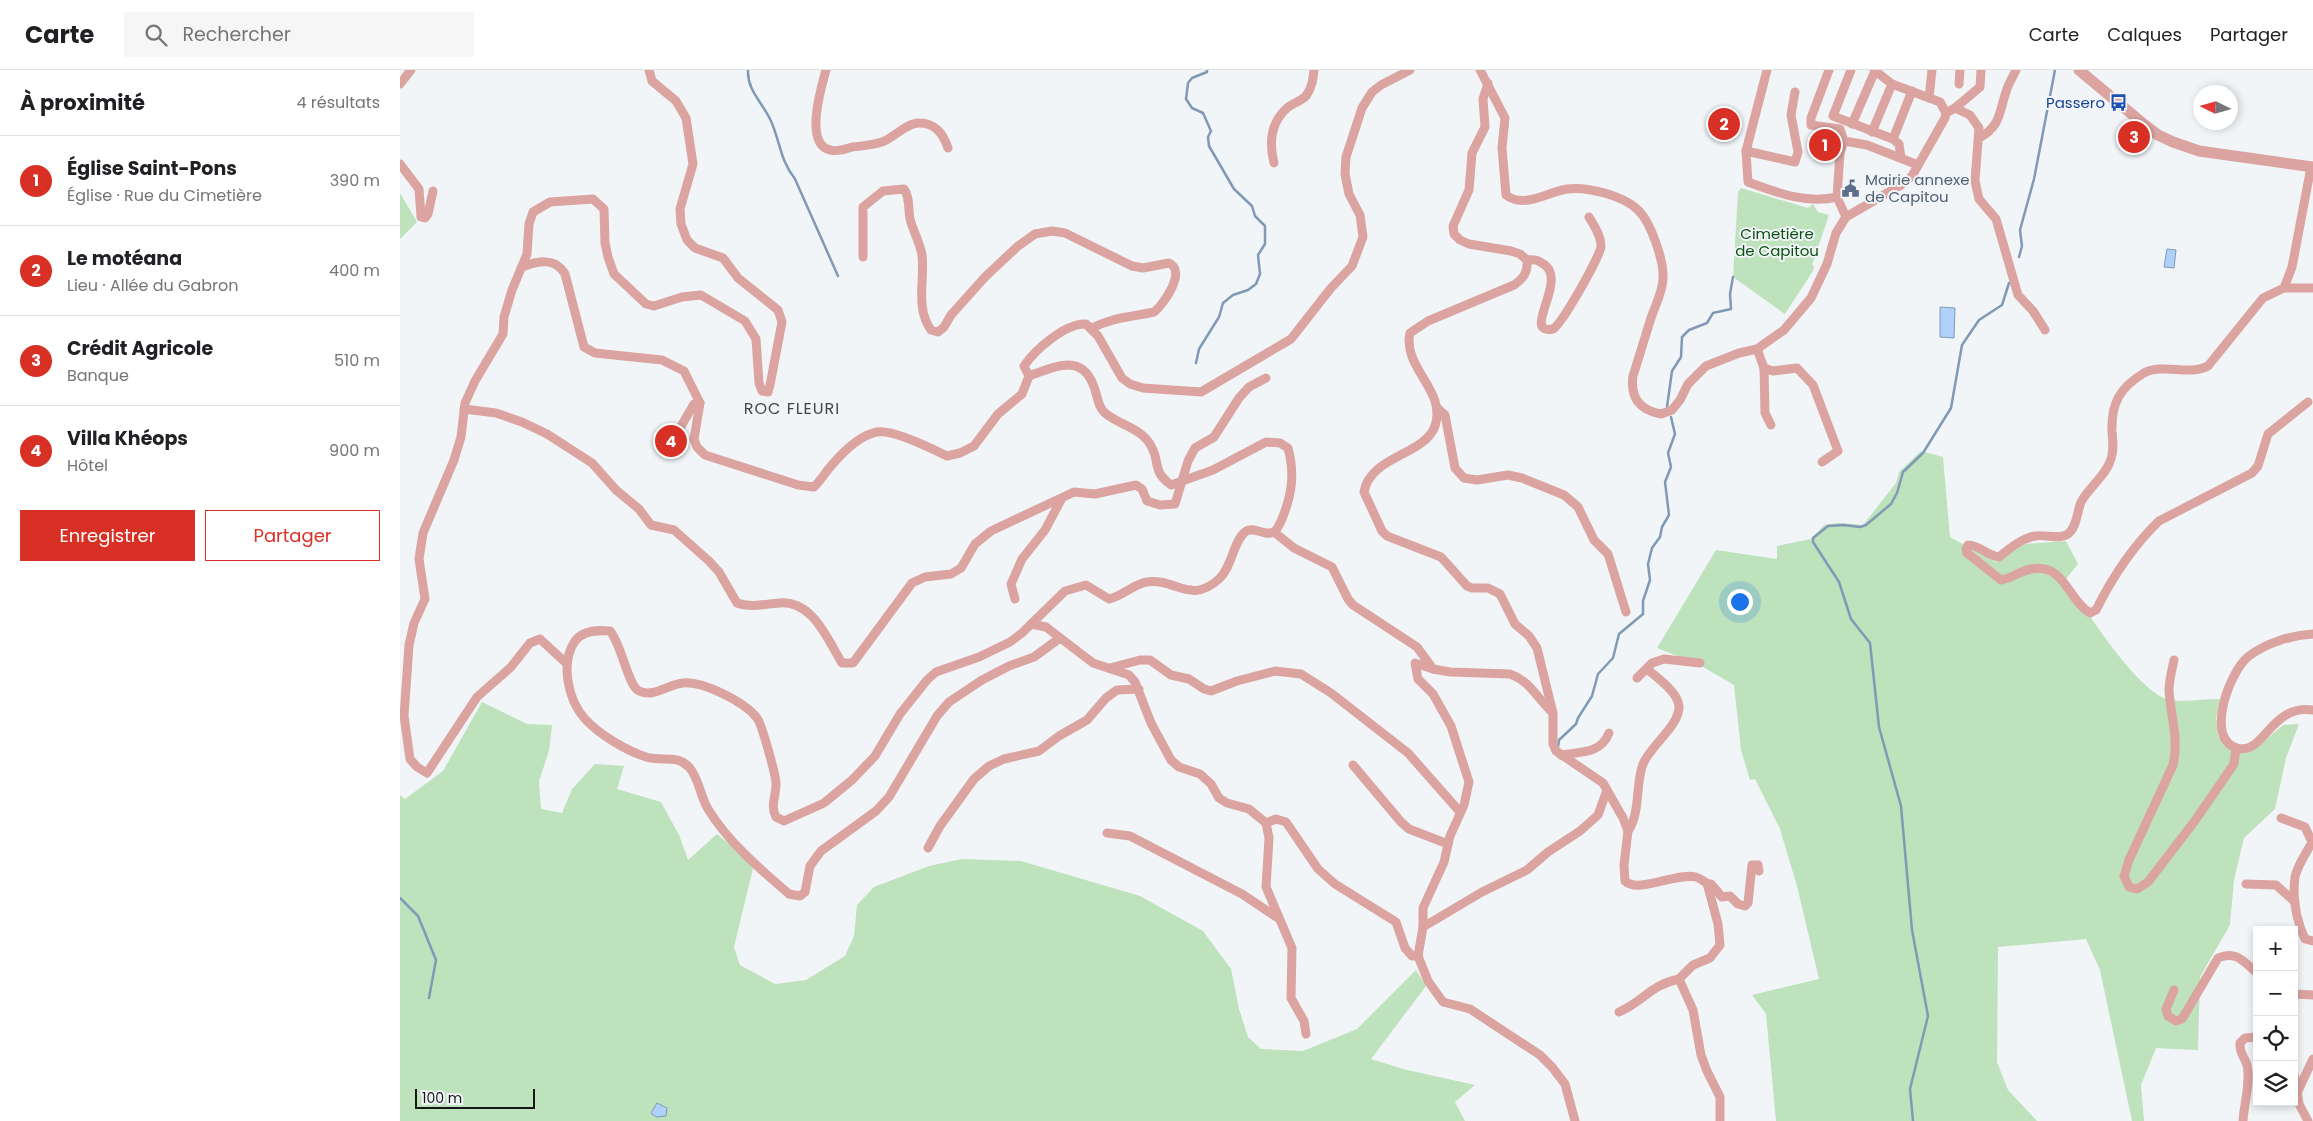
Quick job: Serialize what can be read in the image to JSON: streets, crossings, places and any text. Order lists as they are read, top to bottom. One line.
{"districts":["ROC FLEURI"],"parks":["Cimetière de Capitou"],"places":{"bus stop":["Passero"],"public building":["Mairie annexe de Capitou"]},"scale_bar":"100 m","north":"left","page":{"header":"Carte","search":"Rechercher","nav":["Carte","Calques","Partager"],"heading":["À proximité","4 résultats"],"pins":["2","3","1","4"],"list":[{"mark":"1","name":"Église Saint-Pons","note":"Église · Rue du Cimetière","value":"390 m"},{"mark":"2","name":"Le motéana","note":"Lieu · Allée du Gabron","value":"400 m"},{"mark":"3","name":"Crédit Agricole","note":"Banque","value":"510 m"},{"mark":"4","name":"Villa Khéops","note":"Hôtel","value":"900 m"}],"buttons":["Enregistrer","Partager"],"map_buttons":["+","−"],"scale":"100 m"}}
